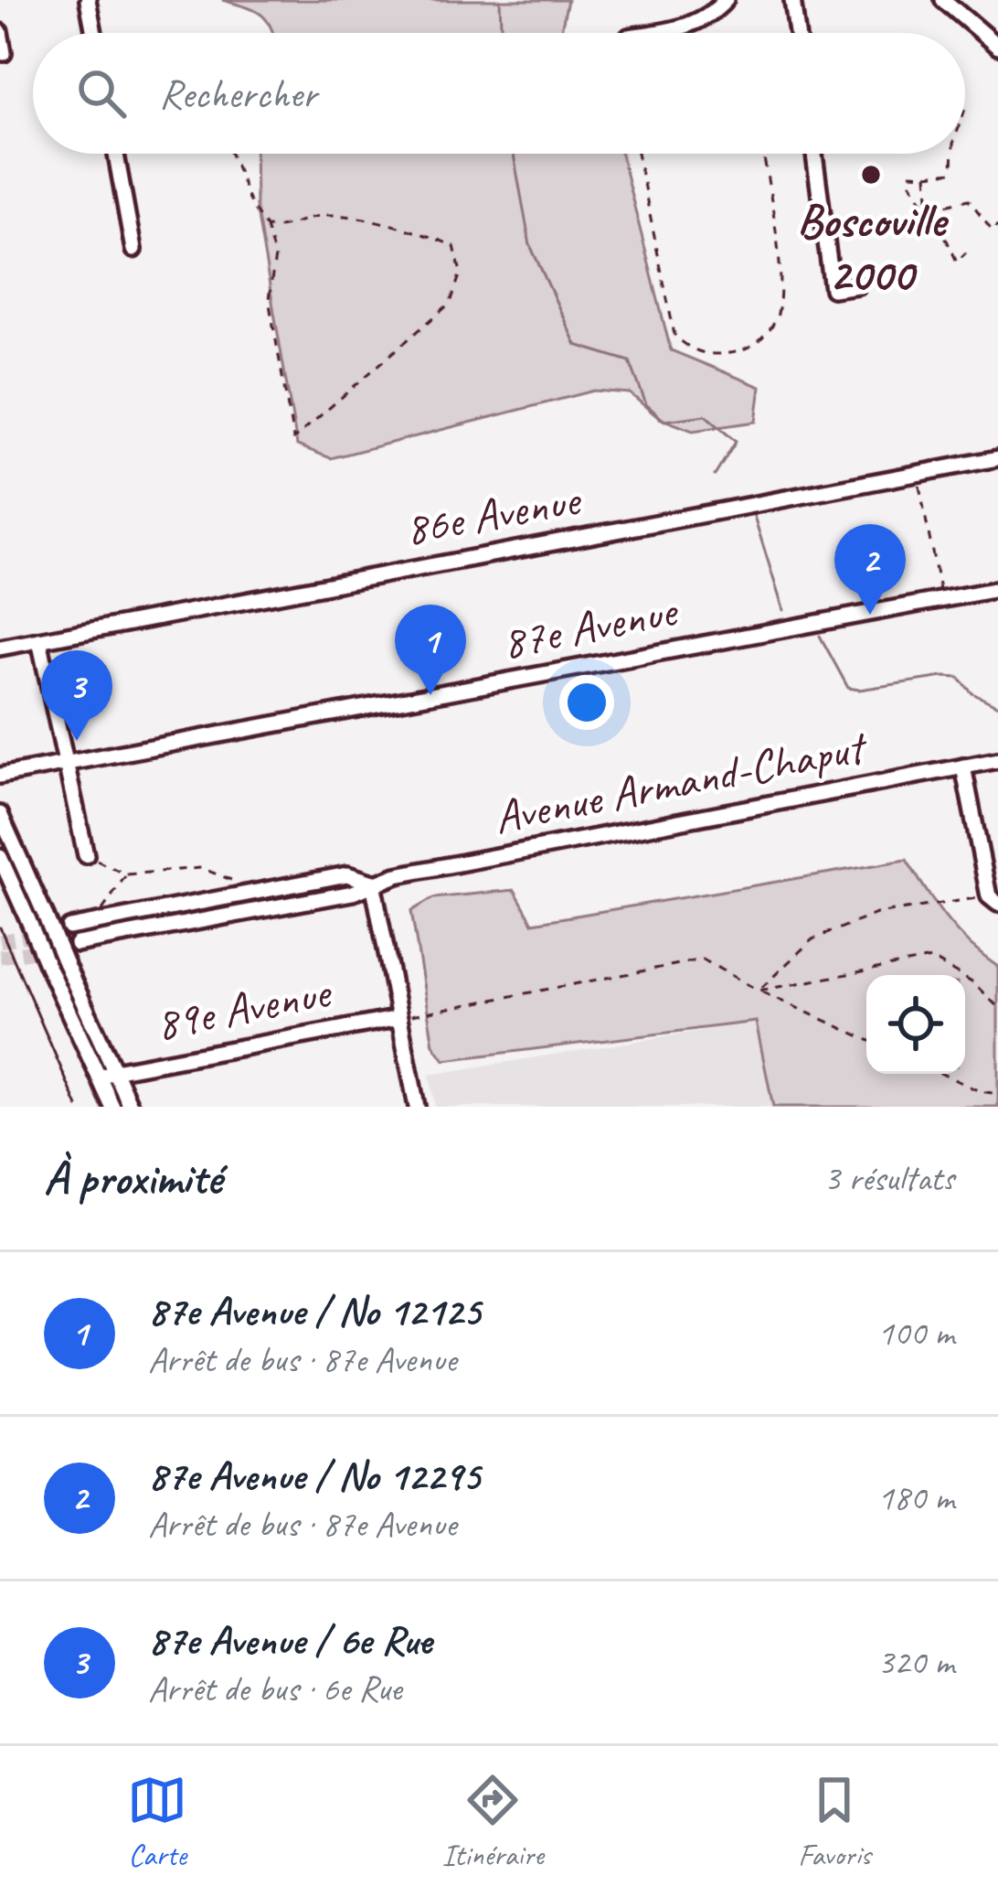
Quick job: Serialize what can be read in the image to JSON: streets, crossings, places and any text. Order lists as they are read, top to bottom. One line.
{"streets":{"street":["86e Avenue","87e Avenue","Avenue Armand-Chaput","89e Avenue"]},"places":["Boscoville 2000"],"page":{"search":"Rechercher","pins":["2","1","3"],"heading":["À proximité","3 résultats"],"list":[{"mark":"1","name":"87e Avenue / No 12125","note":"Arrêt de bus · 87e Avenue","value":"100 m"},{"mark":"2","name":"87e Avenue / No 12295","note":"Arrêt de bus · 87e Avenue","value":"180 m"},{"mark":"3","name":"87e Avenue / 6e Rue","note":"Arrêt de bus · 6e Rue","value":"320 m"}],"nav":["Carte","Itinéraire","Favoris"]}}
